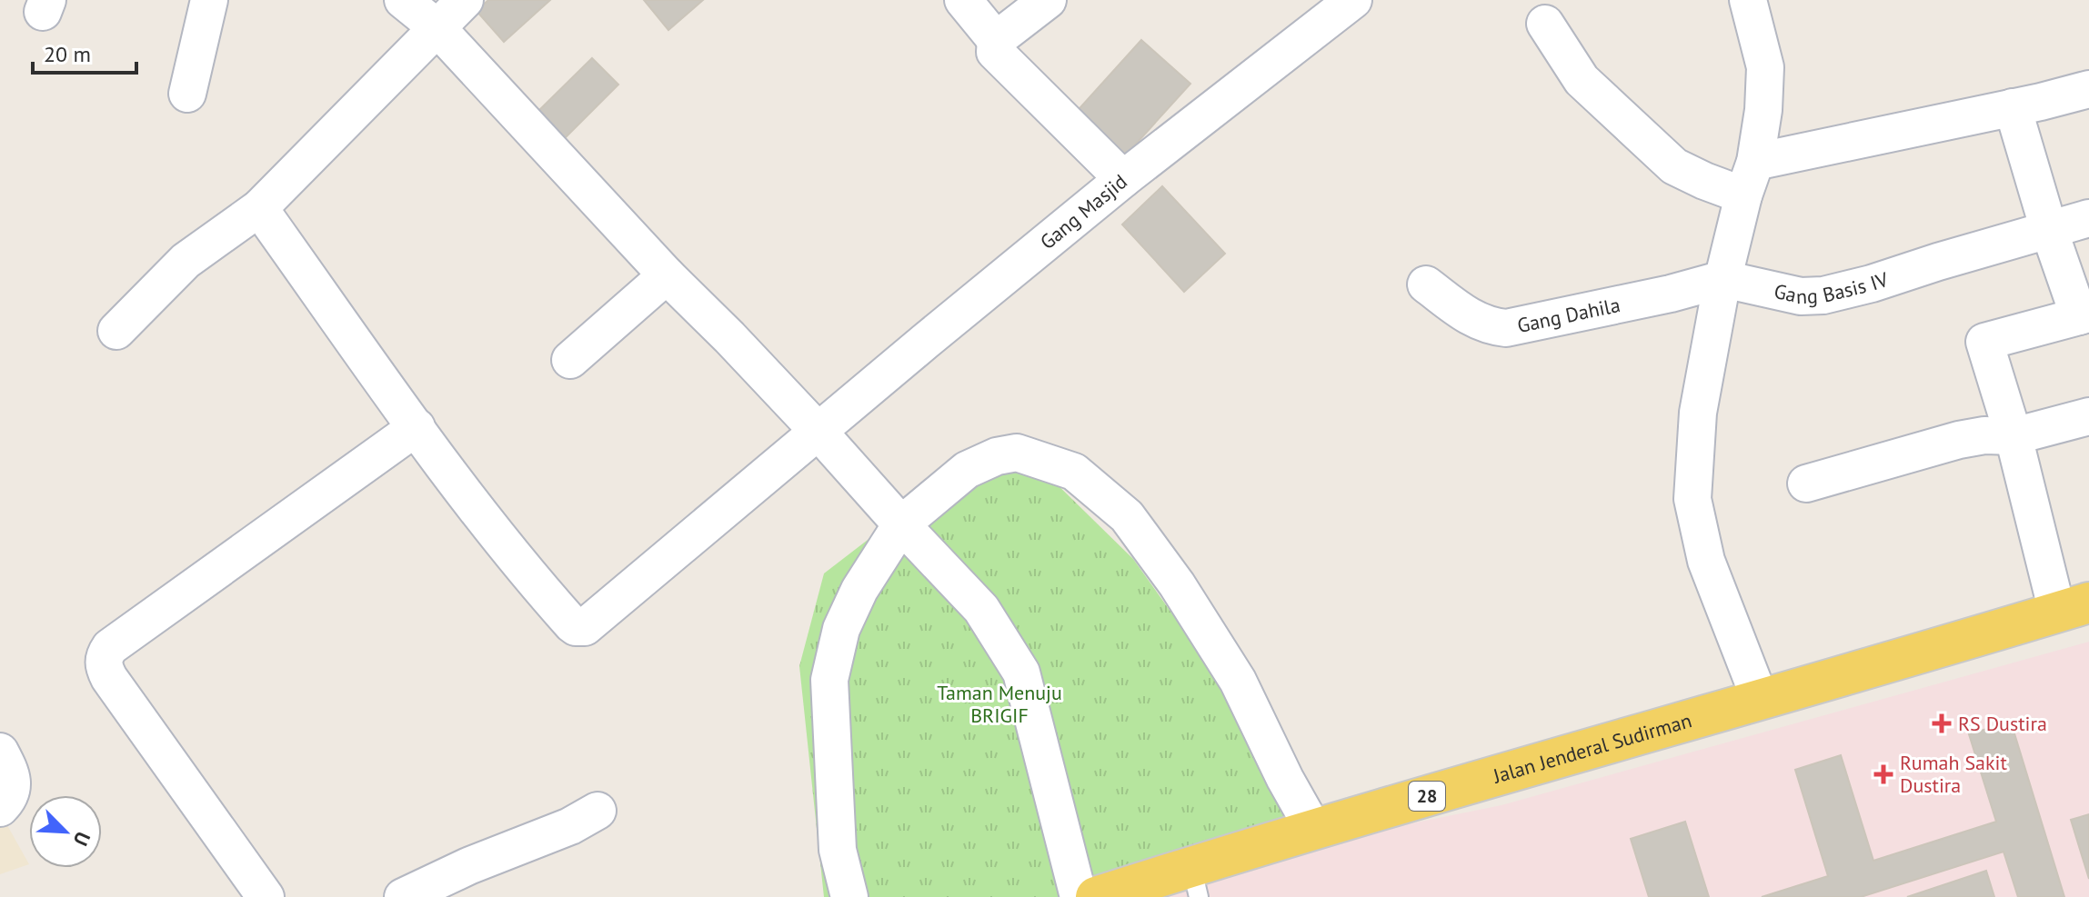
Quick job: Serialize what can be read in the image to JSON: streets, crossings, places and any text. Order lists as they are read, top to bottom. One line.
{"streets":{"main road":["Jalan Jenderal Sudirman","28"],"street":["Gang Masjid","Gang Basis IV","Gang Dahila"]},"crossings":[["Gang Basis IV","Gang Dahila"]],"parks":["Taman Menuju BRIGIF"],"places":{"health":["RS Dustira","Rumah Sakit Dustira"]},"scale_bar":"20 m","north":"bottom right"}
